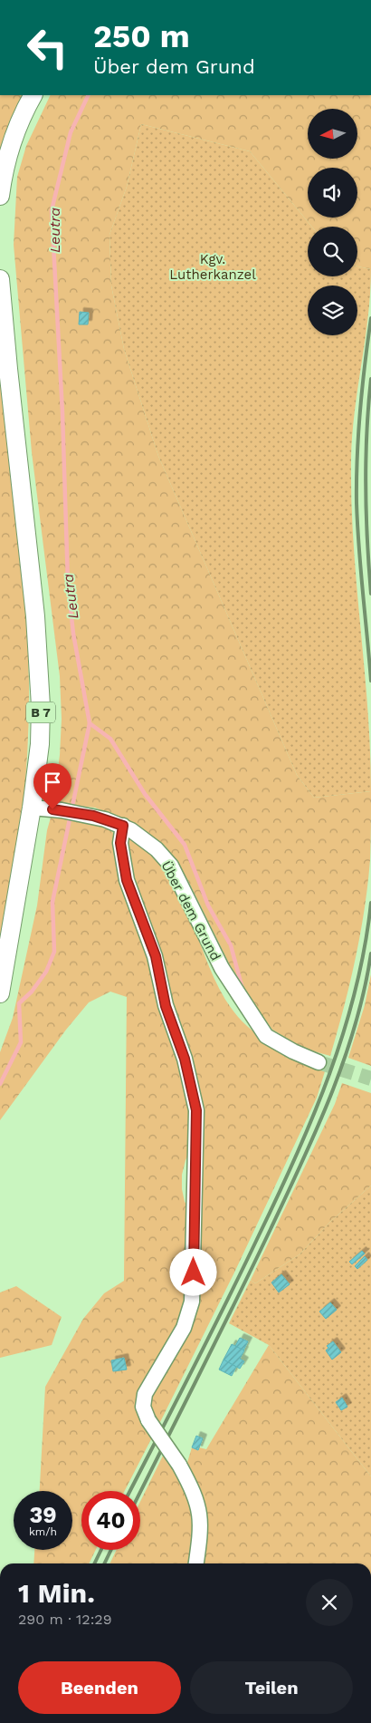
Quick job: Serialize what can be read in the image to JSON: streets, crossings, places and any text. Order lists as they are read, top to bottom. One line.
{"streets":{"main road":["B 7"],"street":["Über dem Grund"]},"crossings":[["B 7","Über dem Grund"]],"water":["Leutra"],"parks":["Kgv. Lutherkanzel"],"north":"left","page":{"turn":["250 m","Über dem Grund"],"speed":"39 km/h","limit":"40","heading":["1 Min.","290 m · 12:29"],"buttons":["Beenden","Teilen"]}}
